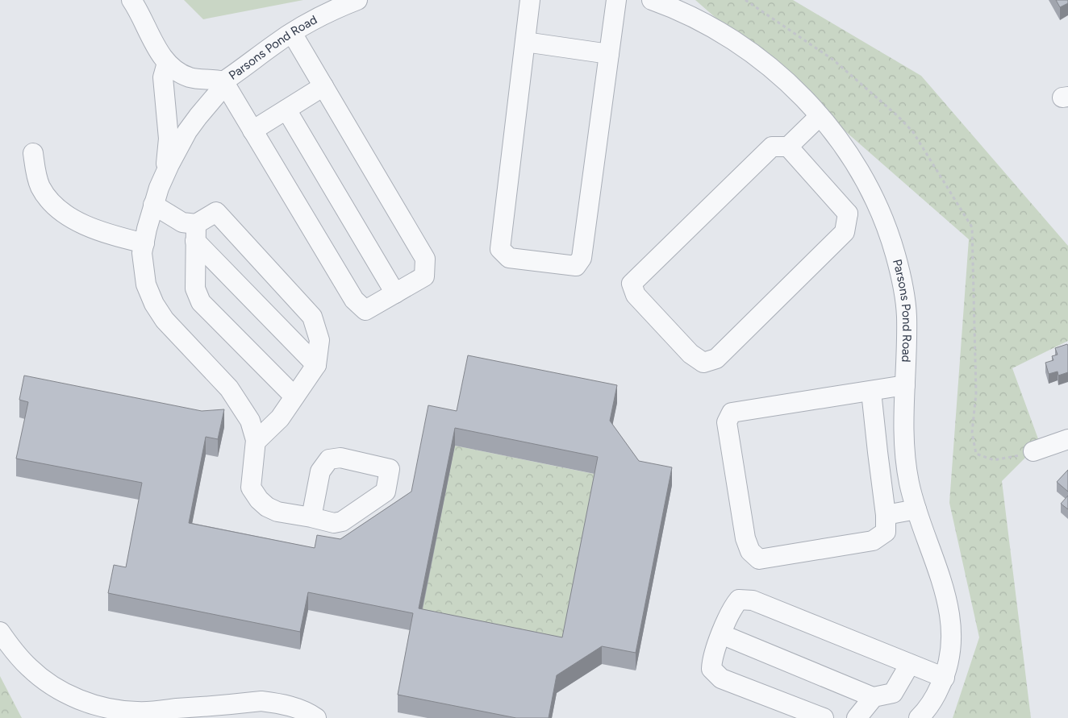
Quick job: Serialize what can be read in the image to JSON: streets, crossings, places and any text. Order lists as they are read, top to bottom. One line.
{"streets":{"street":["Parsons Pond Road"]}}
